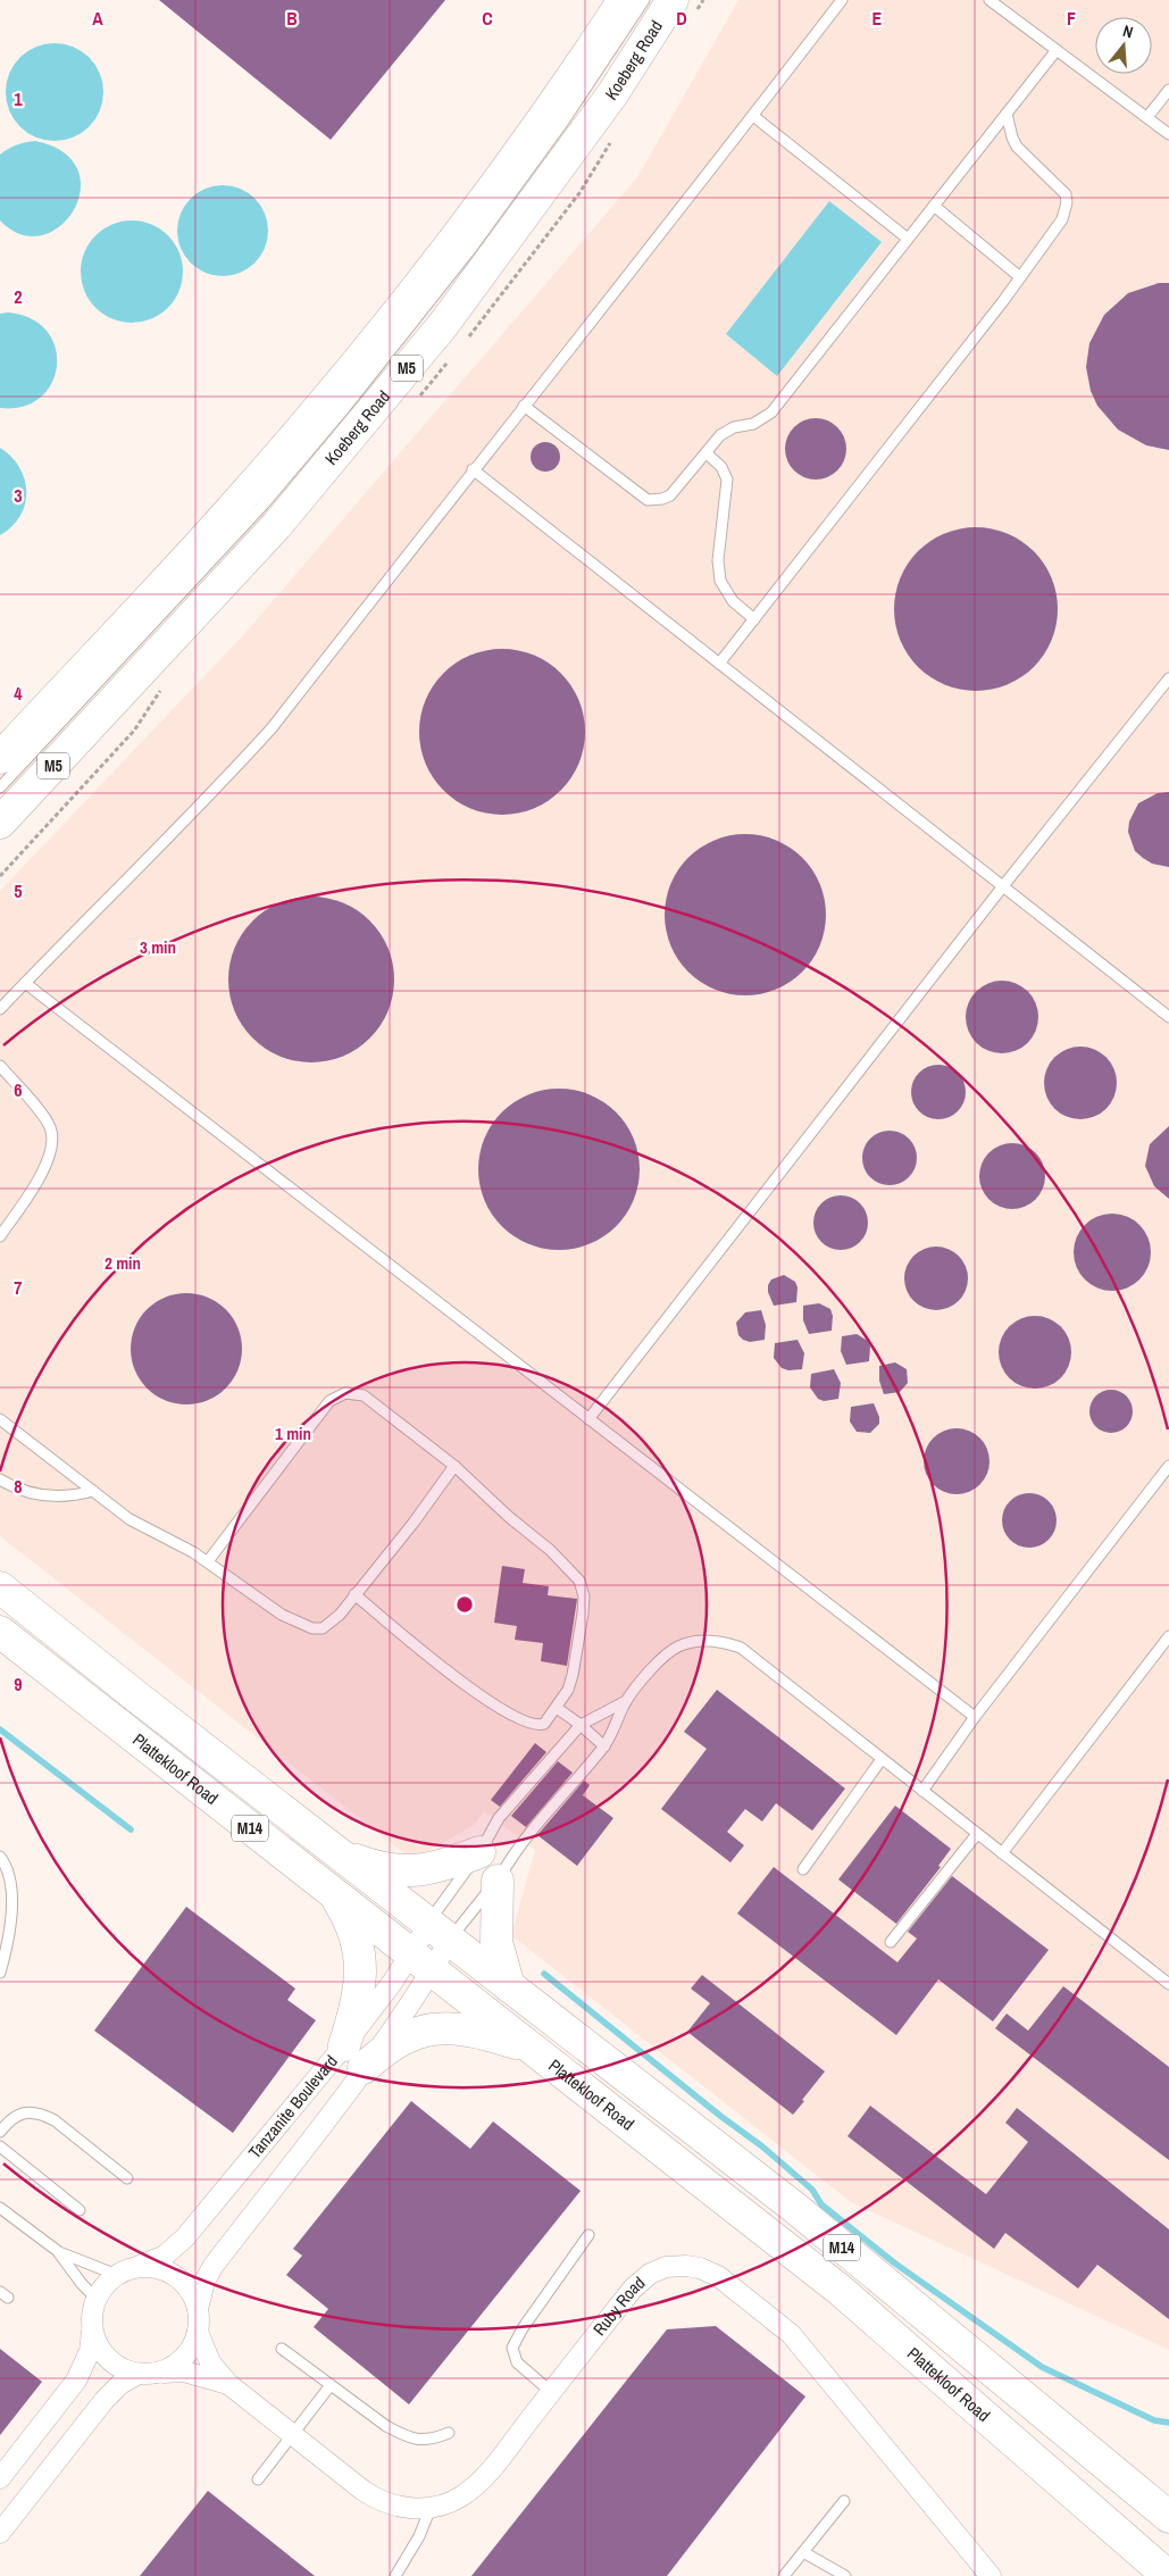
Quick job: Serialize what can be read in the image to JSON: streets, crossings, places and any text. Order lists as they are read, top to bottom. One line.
{"streets":{"main road":["Koeberg Road","M5","Plattekloof Road","M14"],"street":["Tanzanite Boulevard","Ruby Road"]},"crossings":[["Plattekloof Road","Tanzanite Boulevard"],["Tanzanite Boulevard","Ruby Road"]],"north":"top","grid":{"columns":["A","B","C","D","E","F"],"rows":["1","2","3","4","5","6","7","8","9"]},"rings":["3 min","2 min","1 min"]}
